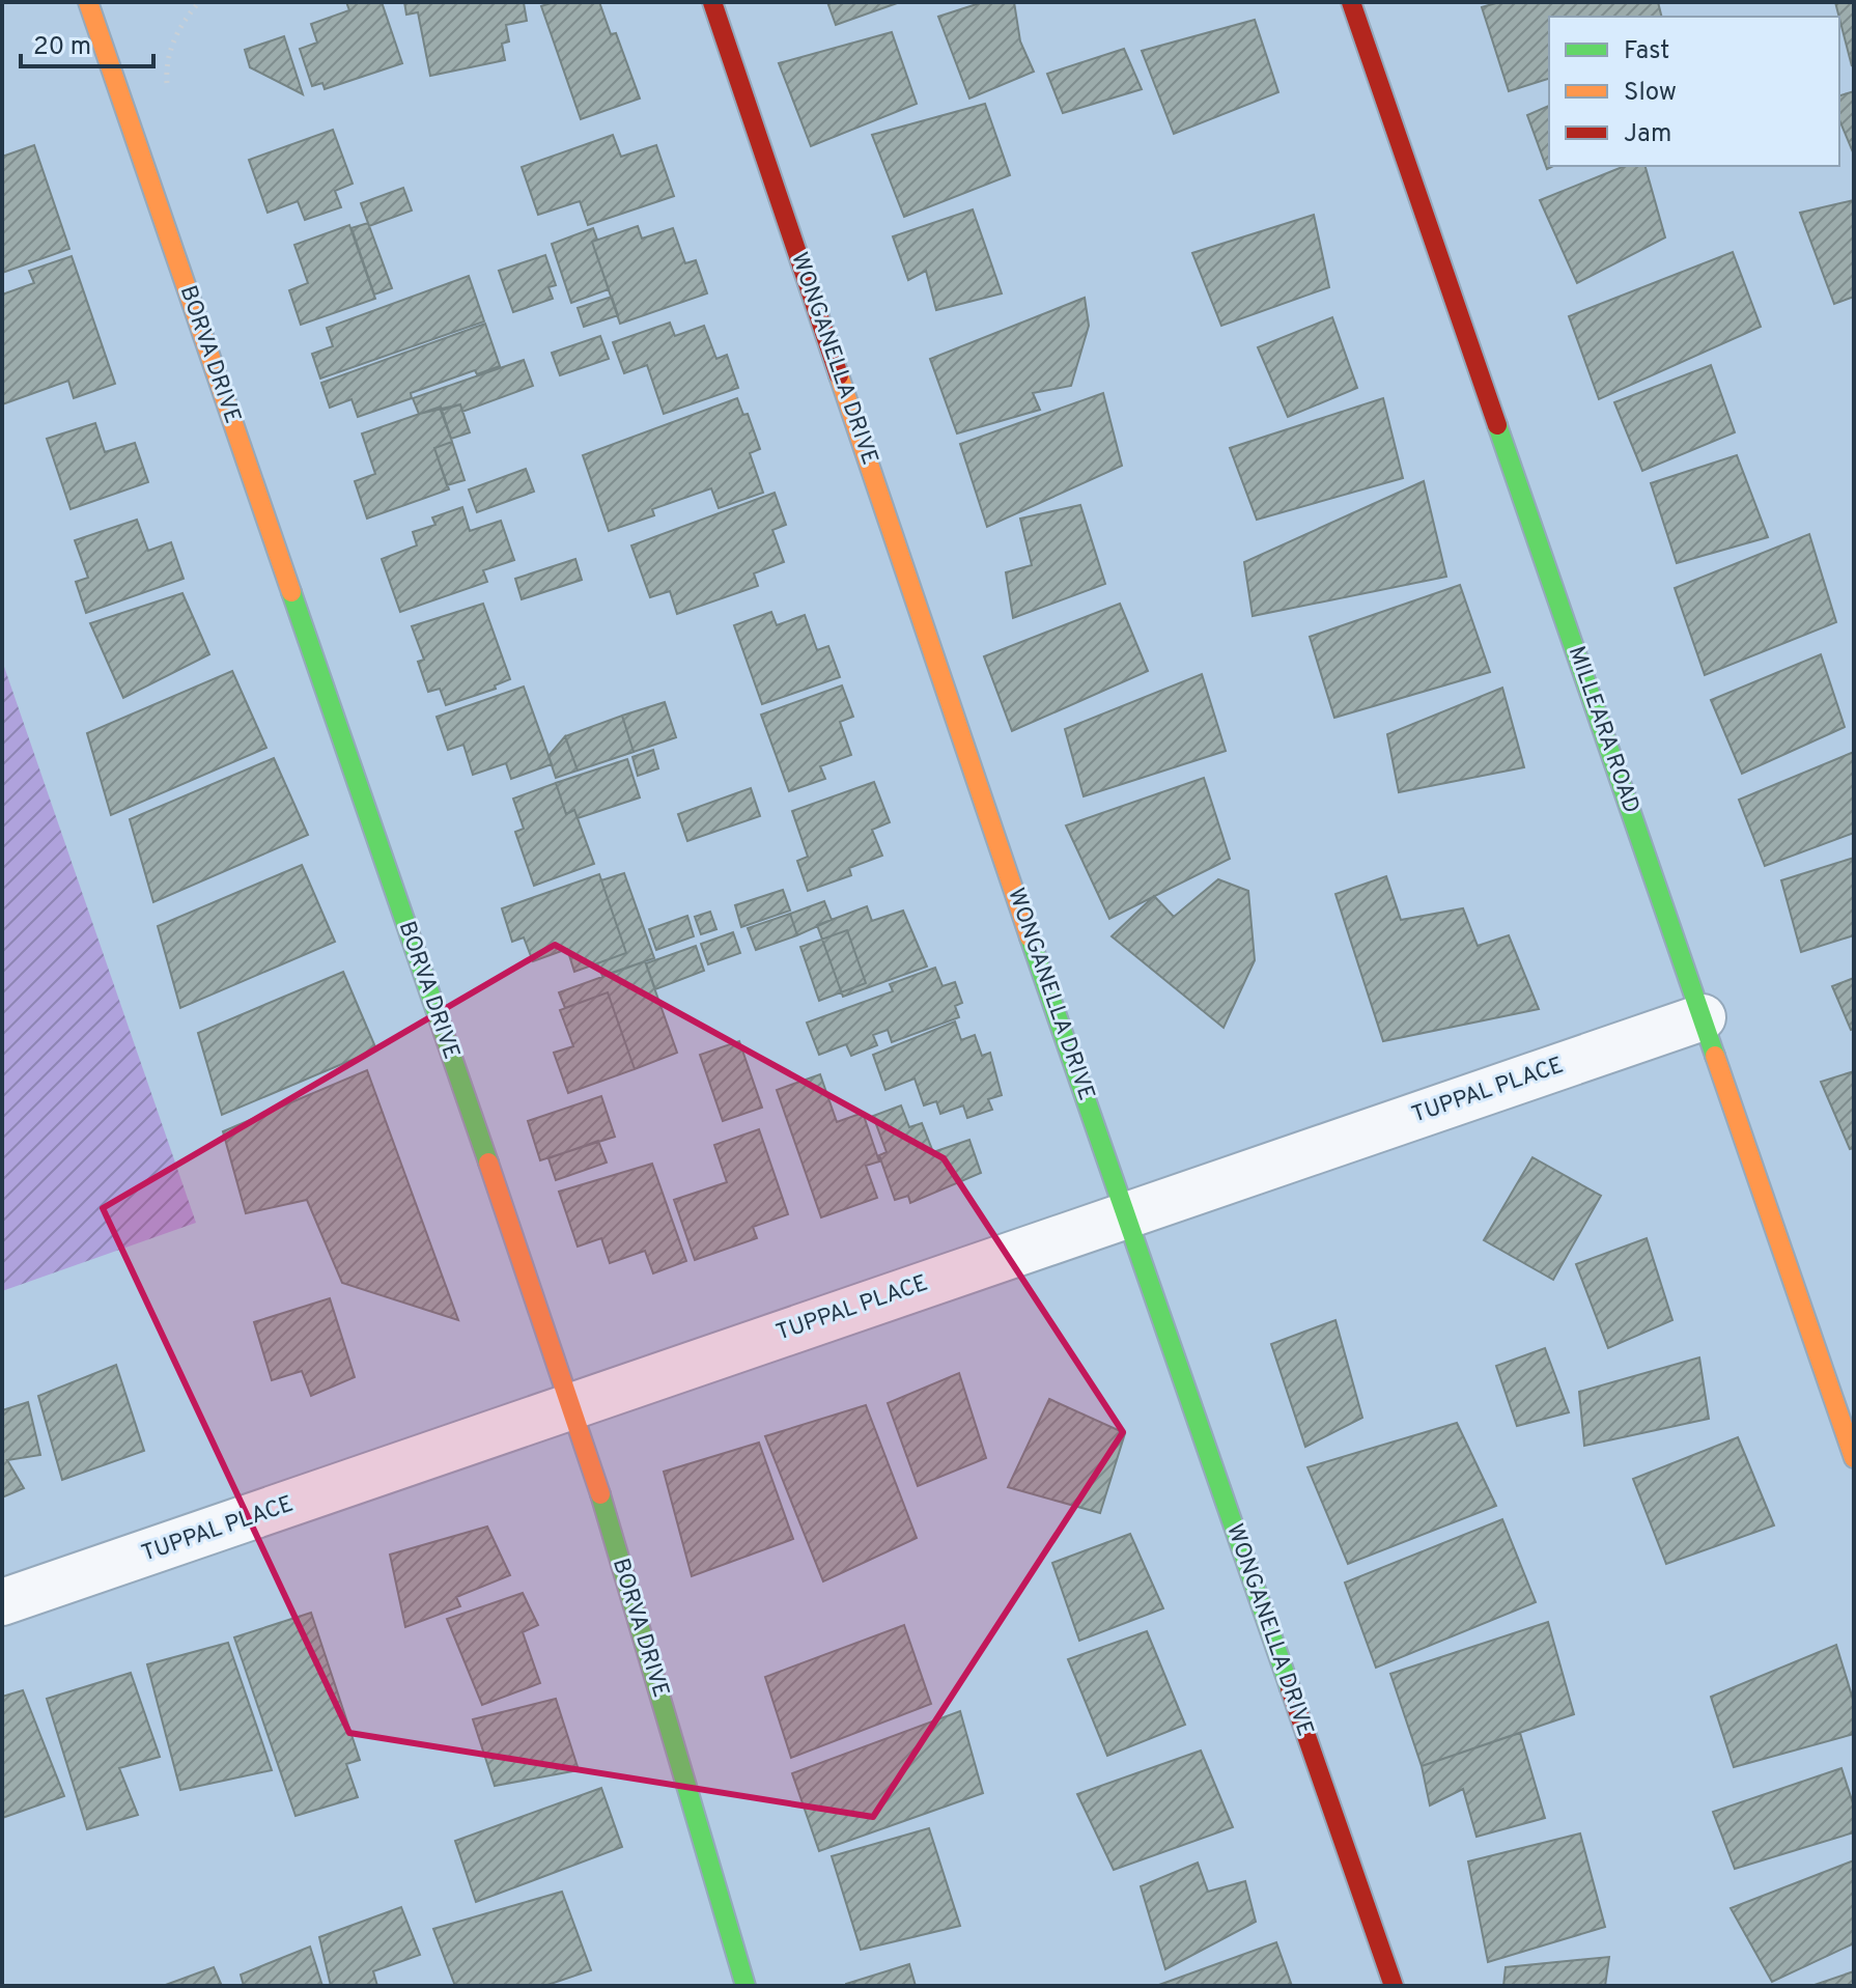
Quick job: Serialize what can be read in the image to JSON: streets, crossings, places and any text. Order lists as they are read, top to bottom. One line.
{"streets":{"street":["BORVA DRIVE","WONGANELLA DRIVE","MILLEARA ROAD","TUPPAL PLACE"]},"crossings":[["BORVA DRIVE","TUPPAL PLACE"],["WONGANELLA DRIVE","TUPPAL PLACE"],["MILLEARA ROAD","TUPPAL PLACE"]],"legend":["Fast","Slow","Jam"],"scale_bar":"20 m"}
